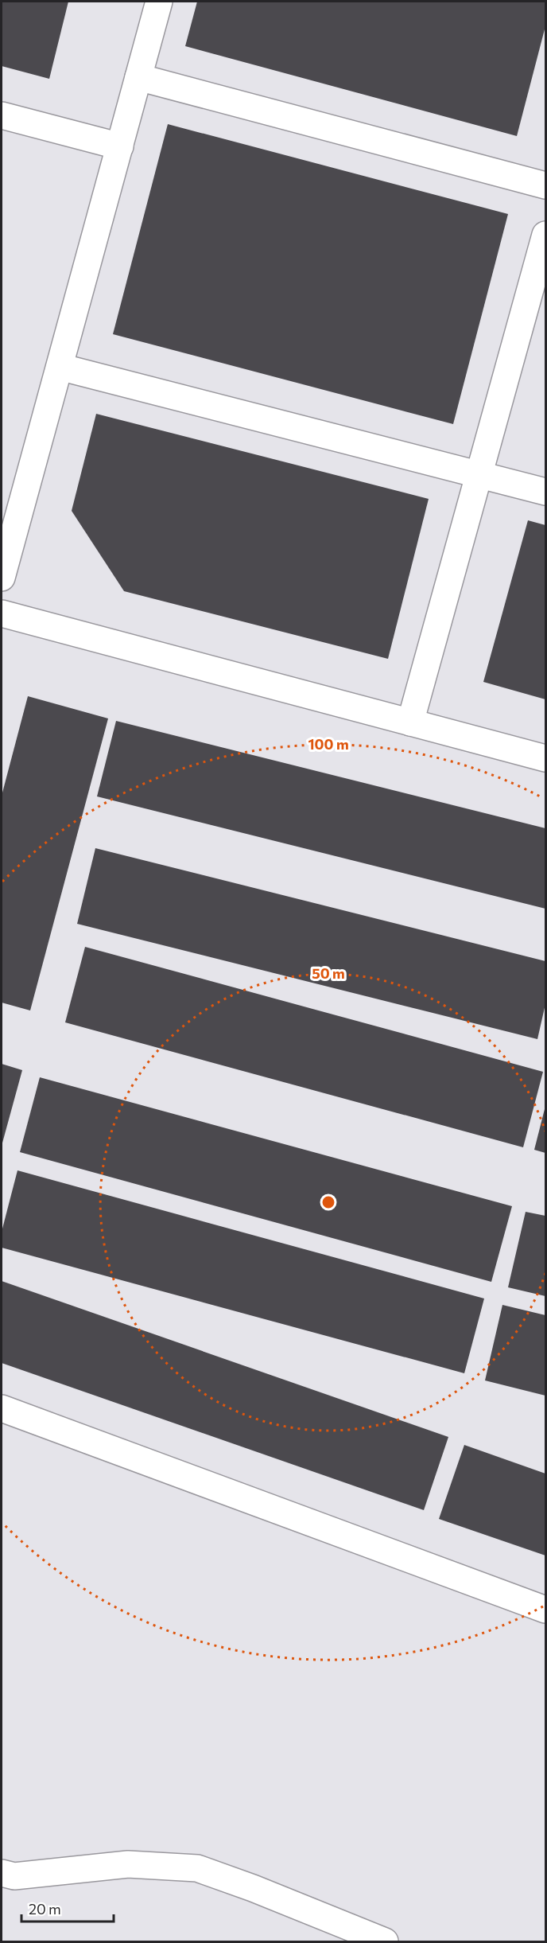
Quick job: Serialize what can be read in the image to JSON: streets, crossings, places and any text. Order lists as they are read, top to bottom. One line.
{"scale_bar":"20 m","rings":["100 m","50 m"]}
